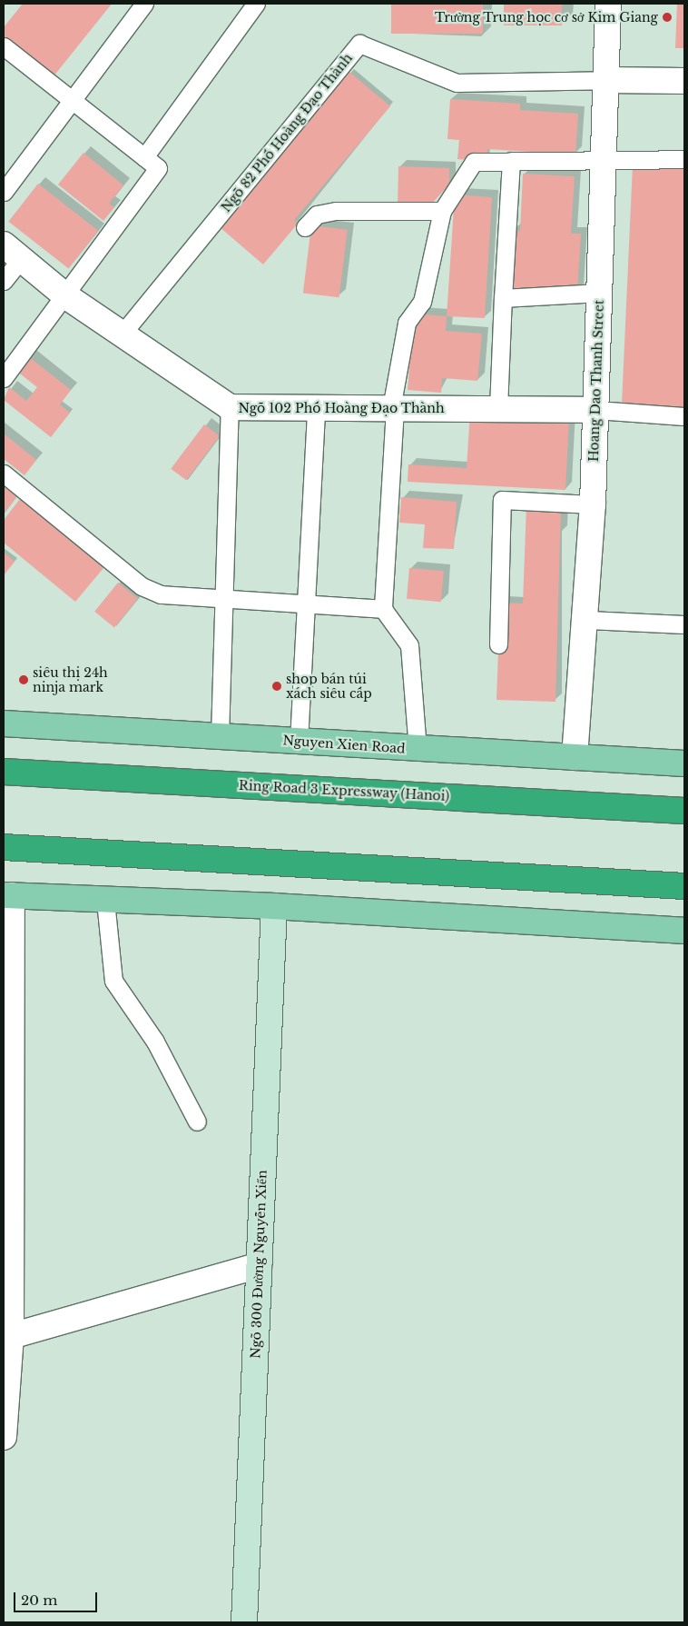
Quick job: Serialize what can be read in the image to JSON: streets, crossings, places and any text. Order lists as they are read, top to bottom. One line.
{"streets":{"highway":["Ring Road 3 Expressway (Hanoi)"],"main road":["Nguyen Xien Road"],"street":["Hoang Dao Thanh Street","Ngõ 102 Phố Hoàng Đạo Thành","Ngõ 300 Đường Nguyễn Xiển"],"lane":["Ngõ 82 Phố Hoàng Đạo Thành"]},"crossings":[["Ngõ 82 Phố Hoàng Đạo Thành","Hoang Dao Thanh Street"],["Ngõ 82 Phố Hoàng Đạo Thành","Ngõ 102 Phố Hoàng Đạo Thành"],["Hoang Dao Thanh Street","Ngõ 102 Phố Hoàng Đạo Thành"],["Hoang Dao Thanh Street","Nguyen Xien Road"]],"places":["Trường Trung học cơ sở Kim Giang","siêu thị 24h ninja mark","shop bán túi xách siêu cấp"],"scale_bar":"20 m"}
